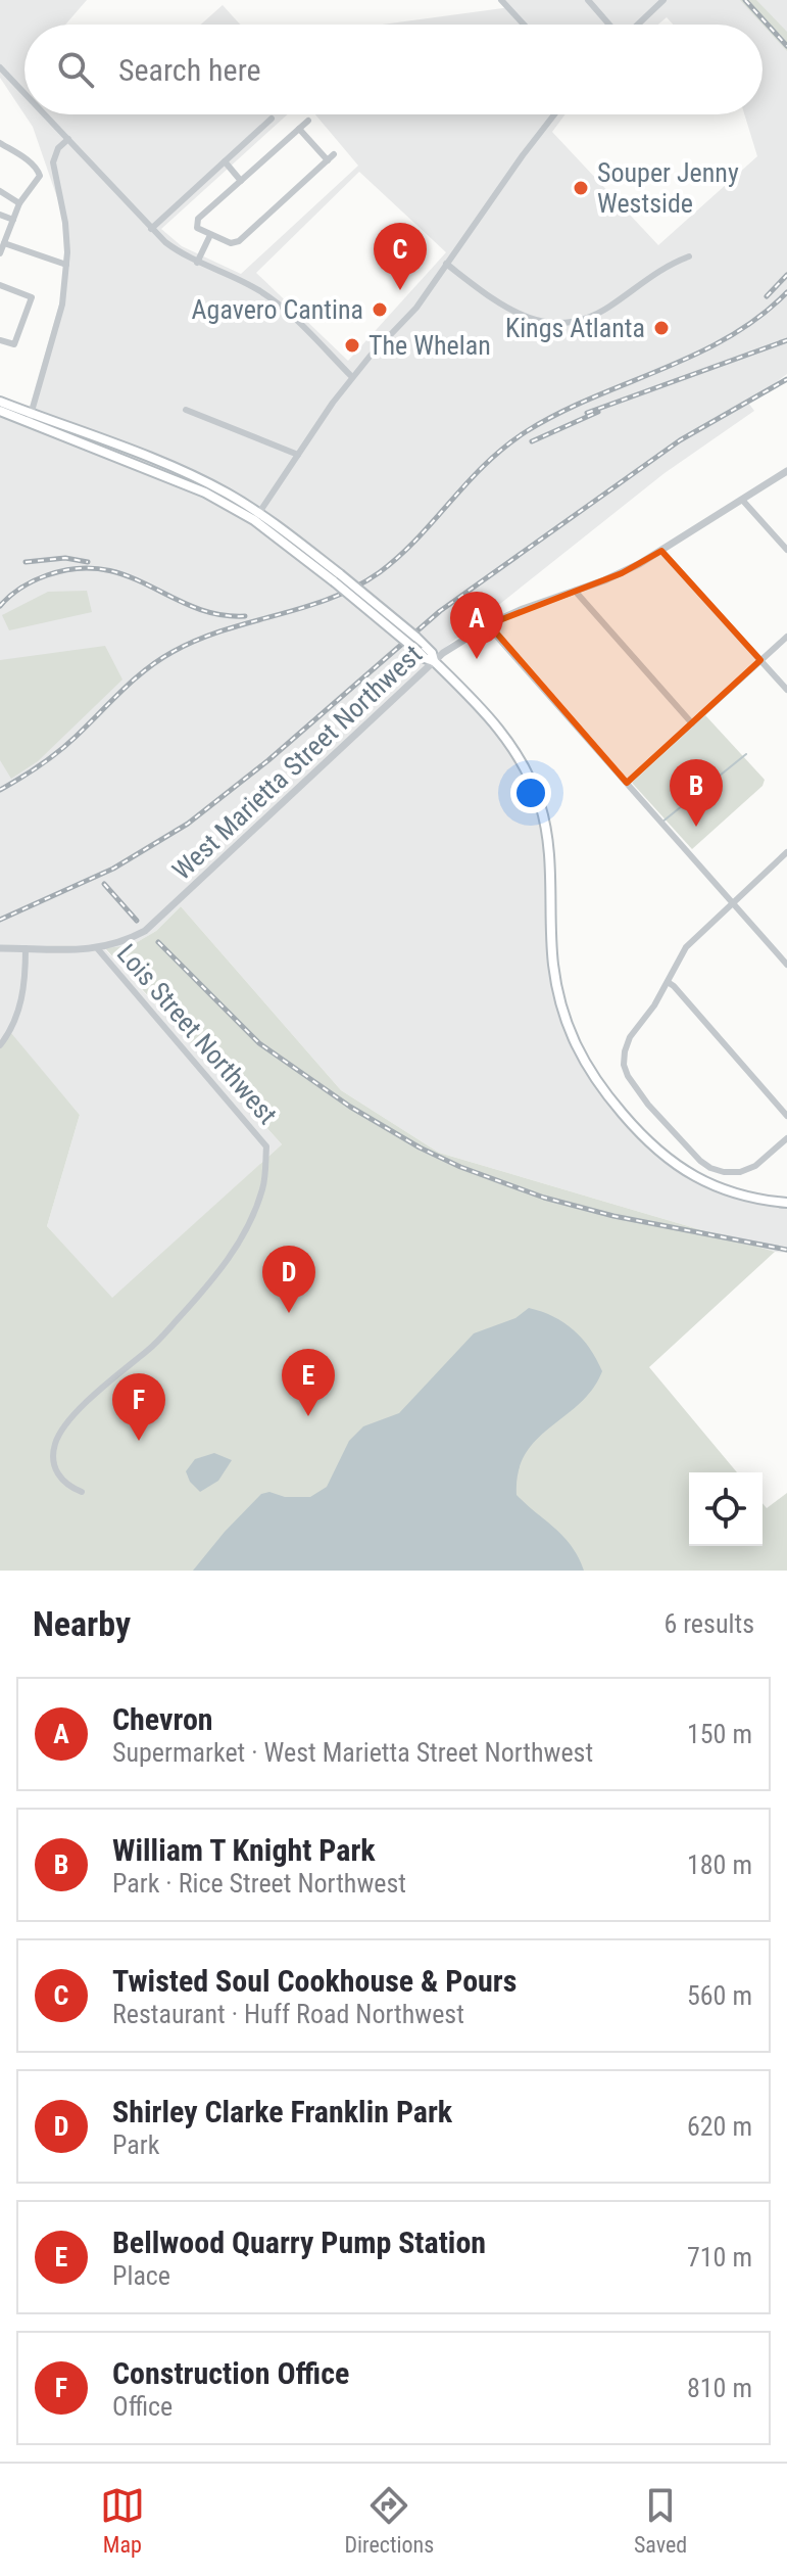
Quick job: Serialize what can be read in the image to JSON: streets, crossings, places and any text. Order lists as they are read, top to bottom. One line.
{"streets":{"street":["West Marietta Street Northwest","Lois Street Northwest"]},"crossings":[["West Marietta Street Northwest","Lois Street Northwest"]],"places":["Souper Jenny Westside","Agavero Cantina","Kings Atlanta","The Whelan"],"page":{"search":"Search here","pins":["C","A","B","D","E","F"],"heading":["Nearby","6 results"],"list":[{"mark":"A","name":"Chevron","note":"Supermarket · West Marietta Street Northwest","value":"150 m"},{"mark":"B","name":"William T Knight Park","note":"Park · Rice Street Northwest","value":"180 m"},{"mark":"C","name":"Twisted Soul Cookhouse & Pours","note":"Restaurant · Huff Road Northwest","value":"560 m"},{"mark":"D","name":"Shirley Clarke Franklin Park","note":"Park","value":"620 m"},{"mark":"E","name":"Bellwood Quarry Pump Station","note":"Place","value":"710 m"},{"mark":"F","name":"Construction Office","note":"Office","value":"810 m"}],"nav":["Map","Directions","Saved"]}}
